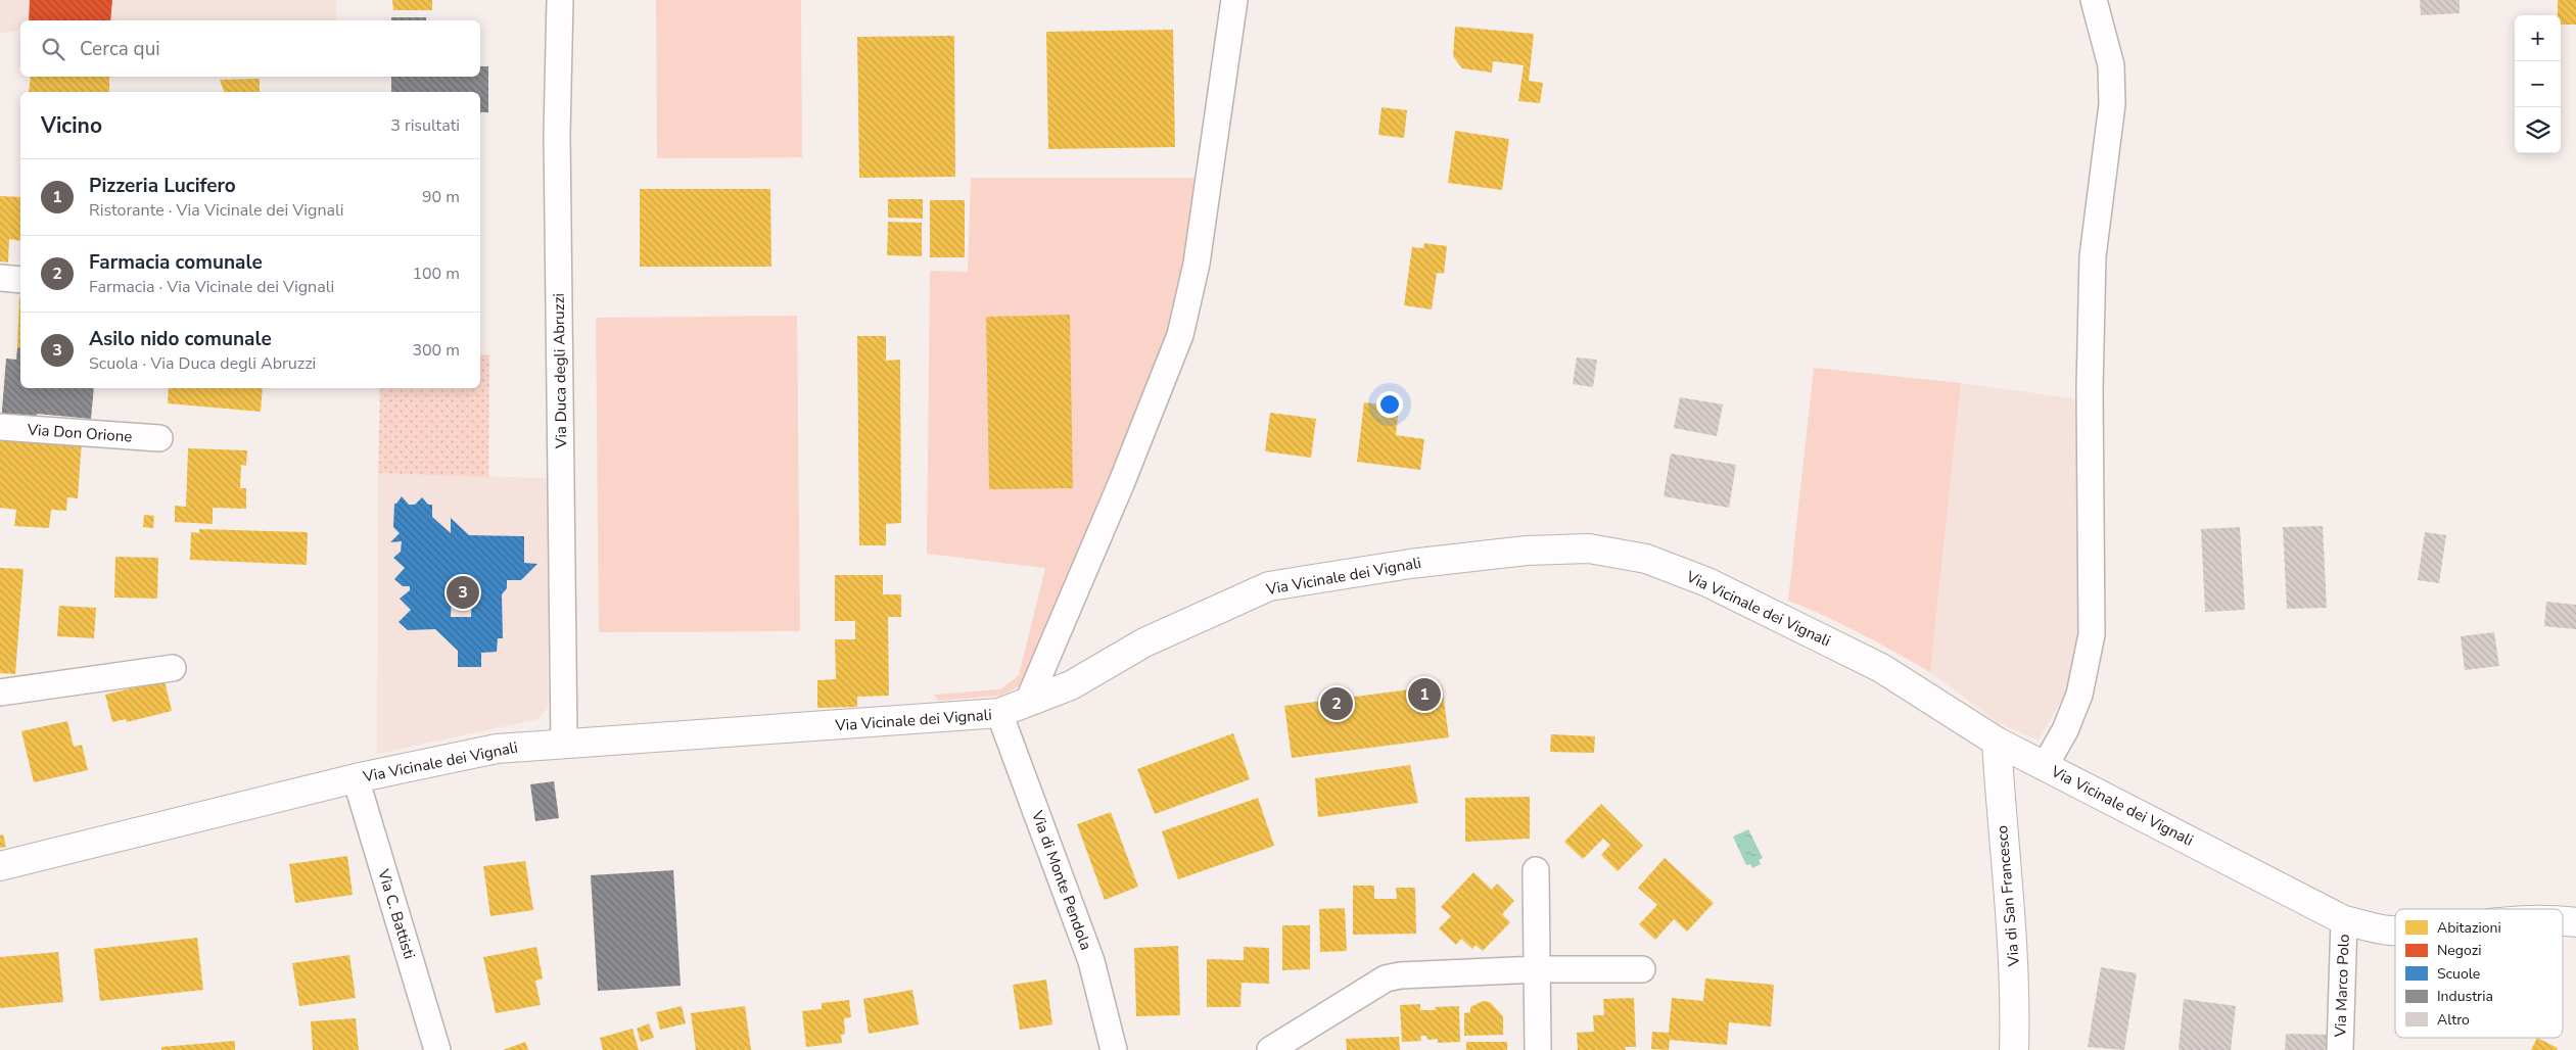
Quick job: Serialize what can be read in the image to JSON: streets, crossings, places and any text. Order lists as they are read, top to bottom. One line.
{"streets":{"street":["Via Duca degli Abruzzi","Via Don Orione","Via Vicinale dei Vignali","Via di Monte Pendola","Via di San Francesco","Via C. Battisti","Via Marco Polo"]},"crossings":[["Via Duca degli Abruzzi","Via Vicinale dei Vignali"],["Via Vicinale dei Vignali","Via di Monte Pendola"],["Via Vicinale dei Vignali","Via di San Francesco"],["Via Vicinale dei Vignali","Via C. Battisti"],["Via Vicinale dei Vignali","Via Marco Polo"]],"legend":["Abitazioni","Negozi","Scuole","Industria","Altro"],"page":{"map_buttons":["+","−"],"search":"Cerca qui","heading":["Vicino","3 risultati"],"list":[{"mark":"1","name":"Pizzeria Lucifero","note":"Ristorante · Via Vicinale dei Vignali","value":"90 m"},{"mark":"2","name":"Farmacia comunale","note":"Farmacia · Via Vicinale dei Vignali","value":"100 m"},{"mark":"3","name":"Asilo nido comunale","note":"Scuola · Via Duca degli Abruzzi","value":"300 m"}],"pins":["3","1","2"]}}
